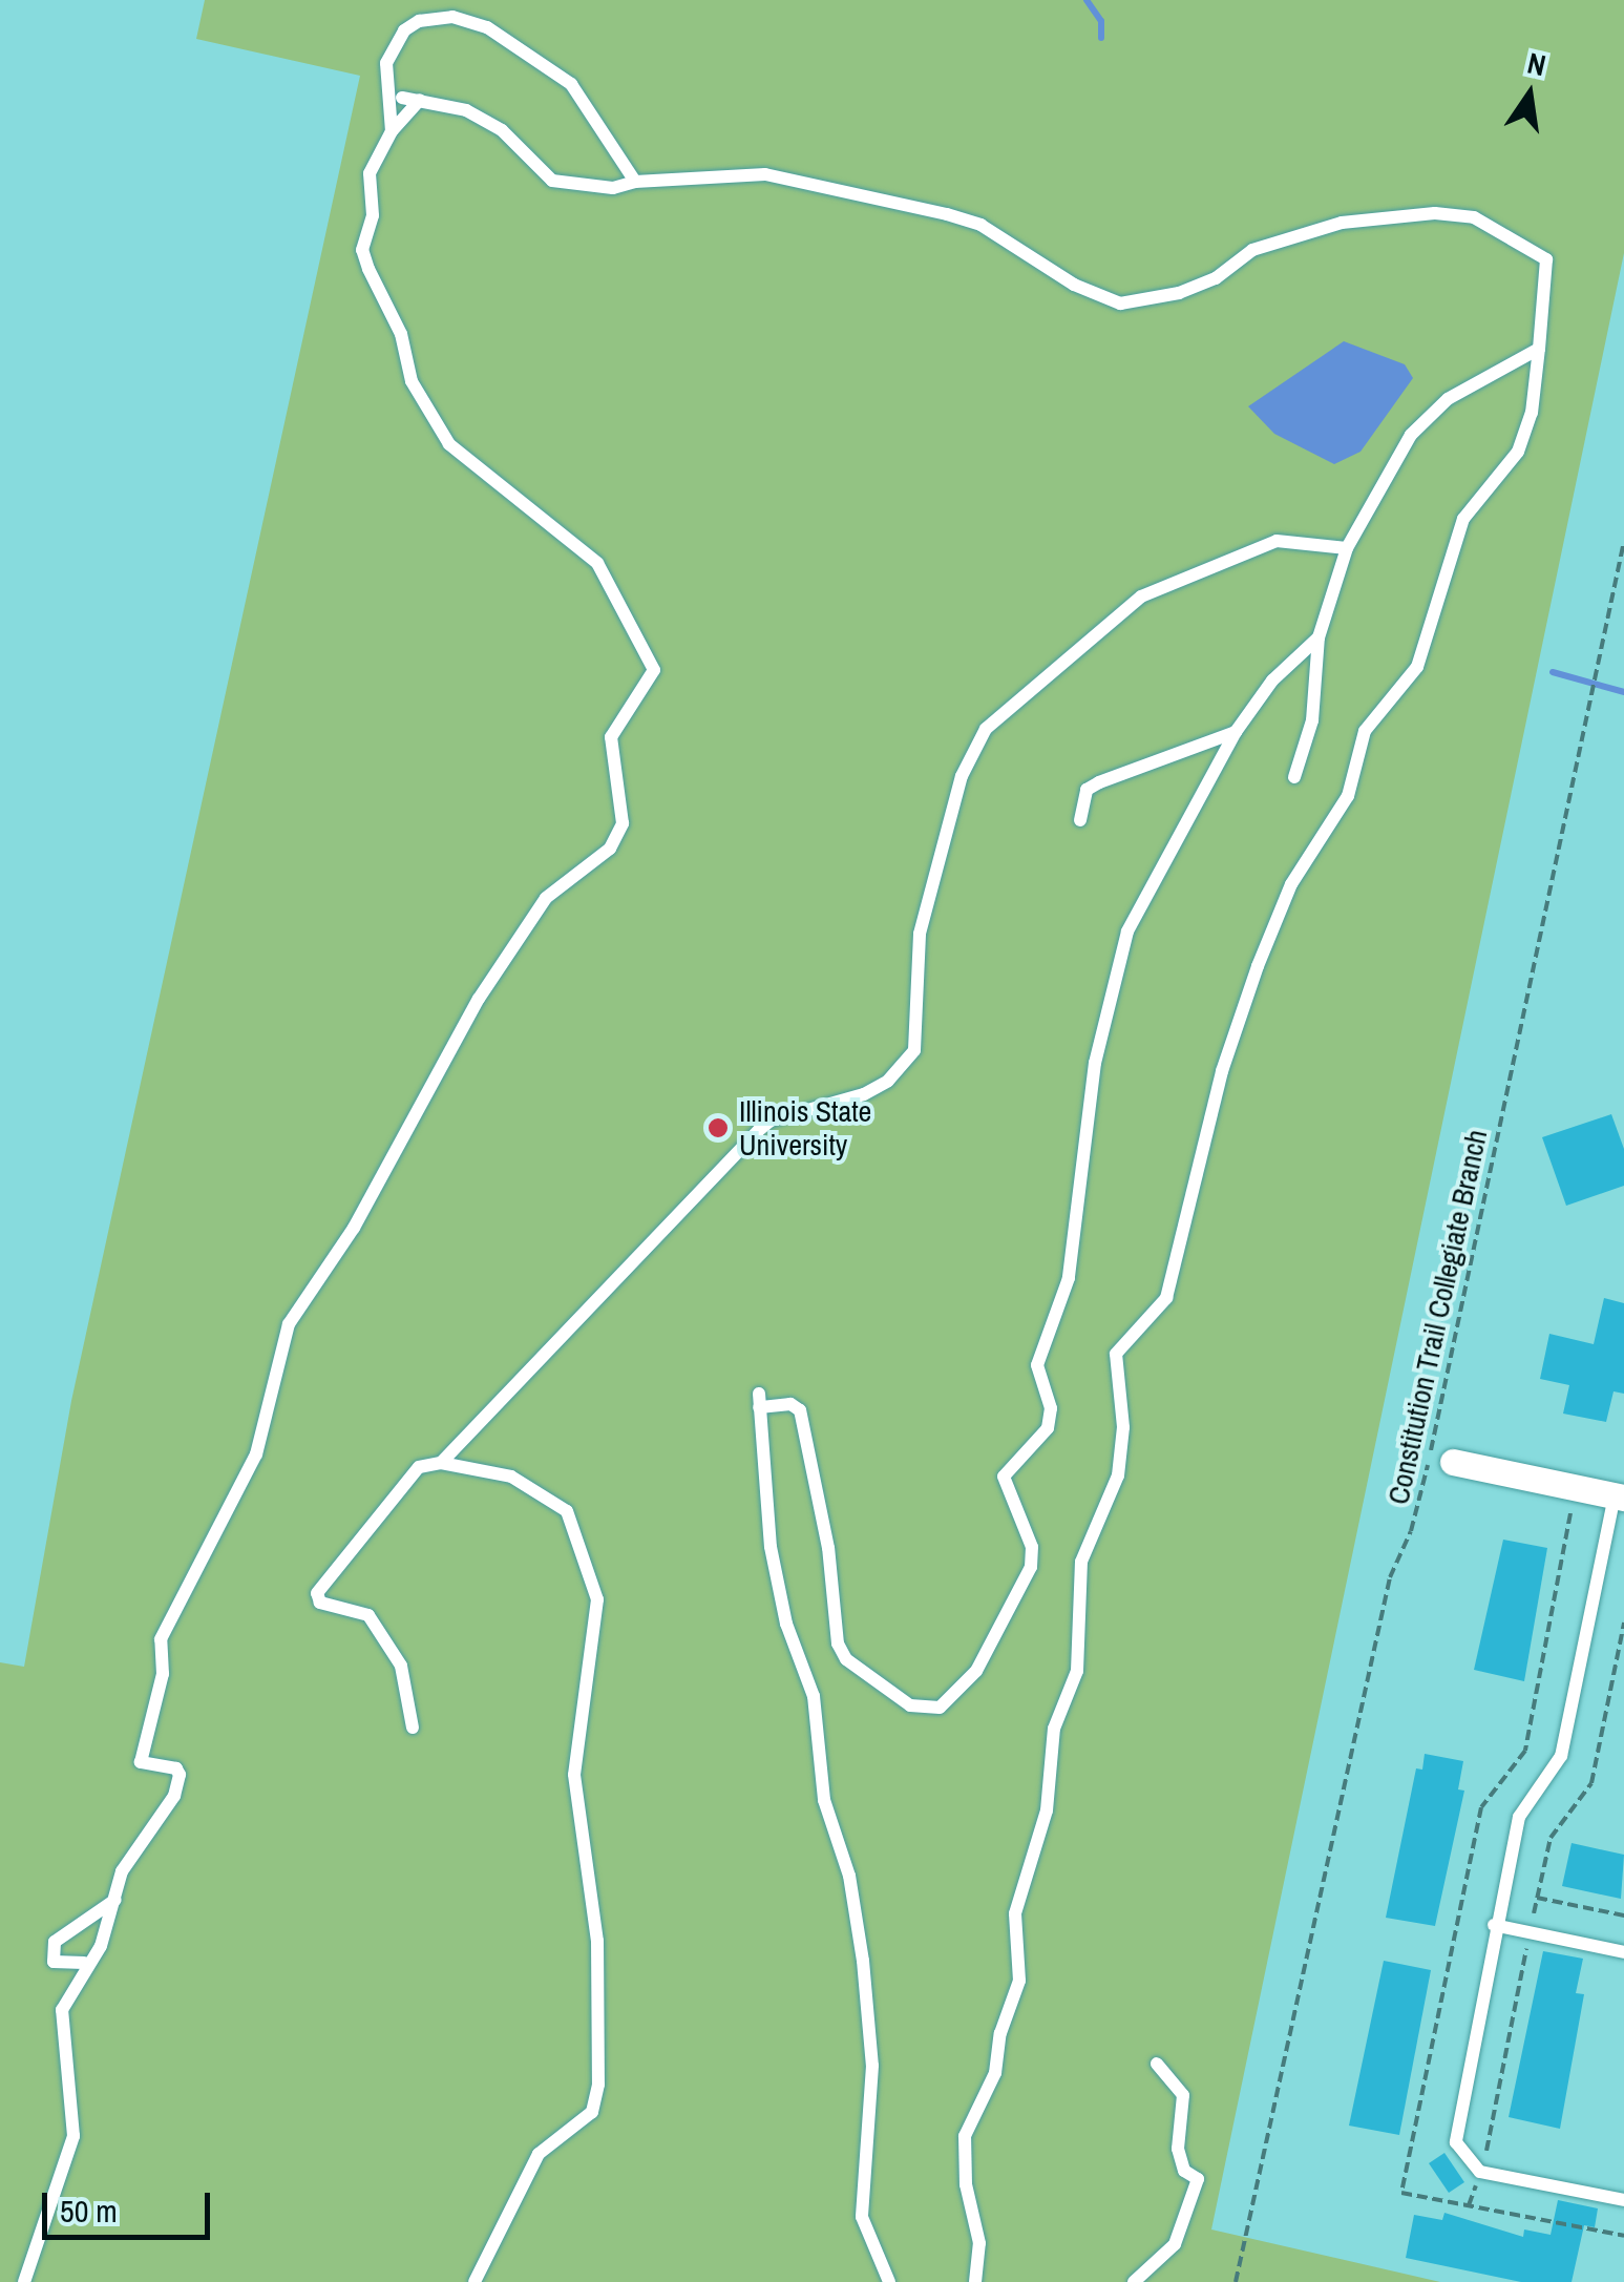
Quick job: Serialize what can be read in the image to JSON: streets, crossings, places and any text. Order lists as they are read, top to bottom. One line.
{"streets":{"path":["Constitution Trail Collegiate Branch"]},"places":["Illinois State University"],"scale_bar":"50 m","north":"top"}
